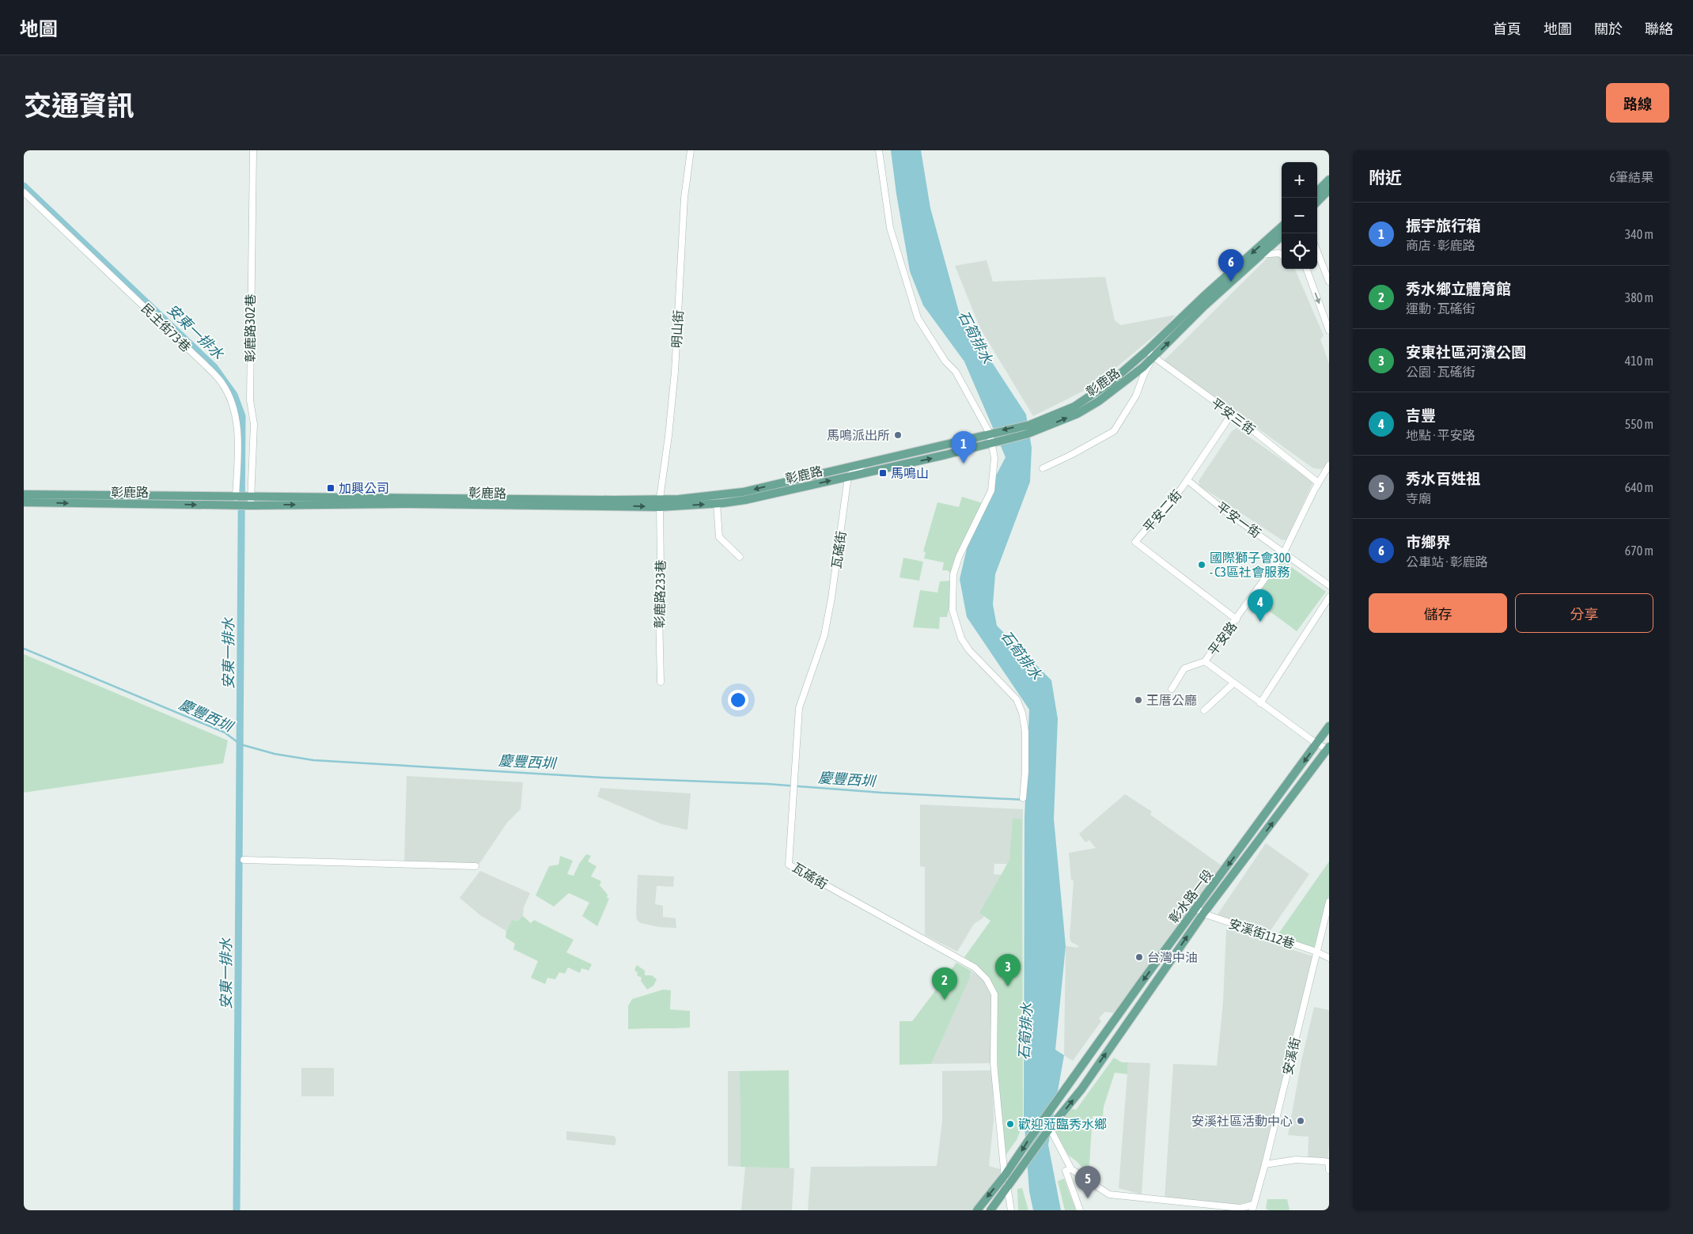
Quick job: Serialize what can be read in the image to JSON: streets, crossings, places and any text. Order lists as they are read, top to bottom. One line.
{"streets":{"main road":["彰鹿路","彰水路一段"],"street":["民主街73巷","彰鹿路302巷","明山街","平安三街","平安二街","平安一街","瓦磘街","彰鹿路233巷","平安路","安溪街112巷","安溪街"]},"crossings":[["民主街73巷","彰鹿路"],["彰鹿路302巷","彰鹿路"],["明山街","彰鹿路"],["明山街","彰鹿路233巷"],["彰鹿路","平安三街"],["彰鹿路","瓦磘街"],["彰鹿路","彰鹿路233巷"],["平安三街","平安二街"],["平安三街","平安路"],["平安二街","平安一街"],["平安二街","平安路"],["平安一街","平安路"],["瓦磘街","彰水路一段"],["平安路","彰水路一段"],["彰水路一段","安溪街112巷"],["安溪街112巷","安溪街"]],"water":["安東一排水","石筍排水","慶豐西圳"],"places":{"other":["馬鳴派出所","國際獅子會300 - C3區社會服務","王厝公廳","台灣中油","安溪社區活動中心","歡迎蒞臨秀水鄉"],"transit":["馬鳴山","加興公司"]},"page":{"header":"地圖","nav":["首頁","地圖","關於","聯絡"],"title":"交通資訊","buttons":["路線",["儲存","分享"]],"heading":["附近","6筆結果"],"map_buttons":["+","−"],"list":[{"mark":"1","name":"振宇旅行箱","note":"商店 · 彰鹿路","value":"340 m"},{"mark":"2","name":"秀水鄉立體育館","note":"運動 · 瓦磘街","value":"380 m"},{"mark":"3","name":"安東社區河濱公園","note":"公園 · 瓦磘街","value":"410 m"},{"mark":"4","name":"吉豐","note":"地點 · 平安路","value":"550 m"},{"mark":"5","name":"秀水百姓祖","note":"寺廟","value":"640 m"},{"mark":"6","name":"市鄉界","note":"公車站 · 彰鹿路","value":"670 m"}],"pins":["6","1","4","3","2","5"]}}
